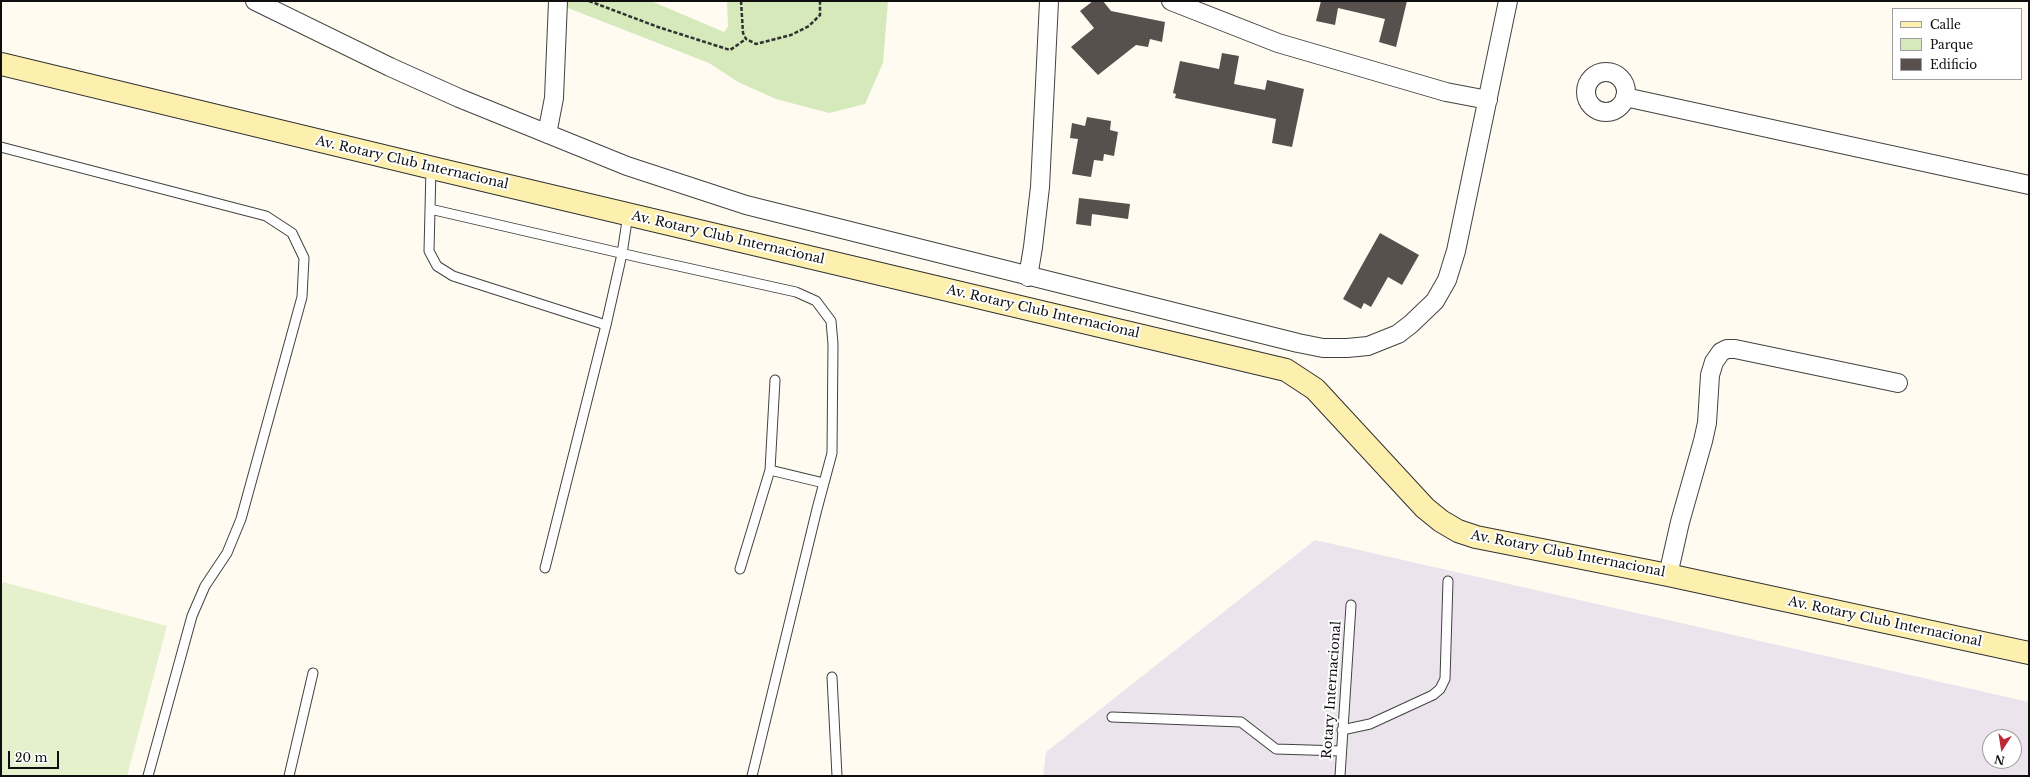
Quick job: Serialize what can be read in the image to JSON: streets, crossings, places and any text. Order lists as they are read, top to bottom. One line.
{"streets":{"main road":["Av. Rotary Club Internacional"],"lane":["Rotary Internacional"]},"legend":["Calle","Parque","Edificio"],"scale_bar":"20 m","north":"bottom"}
